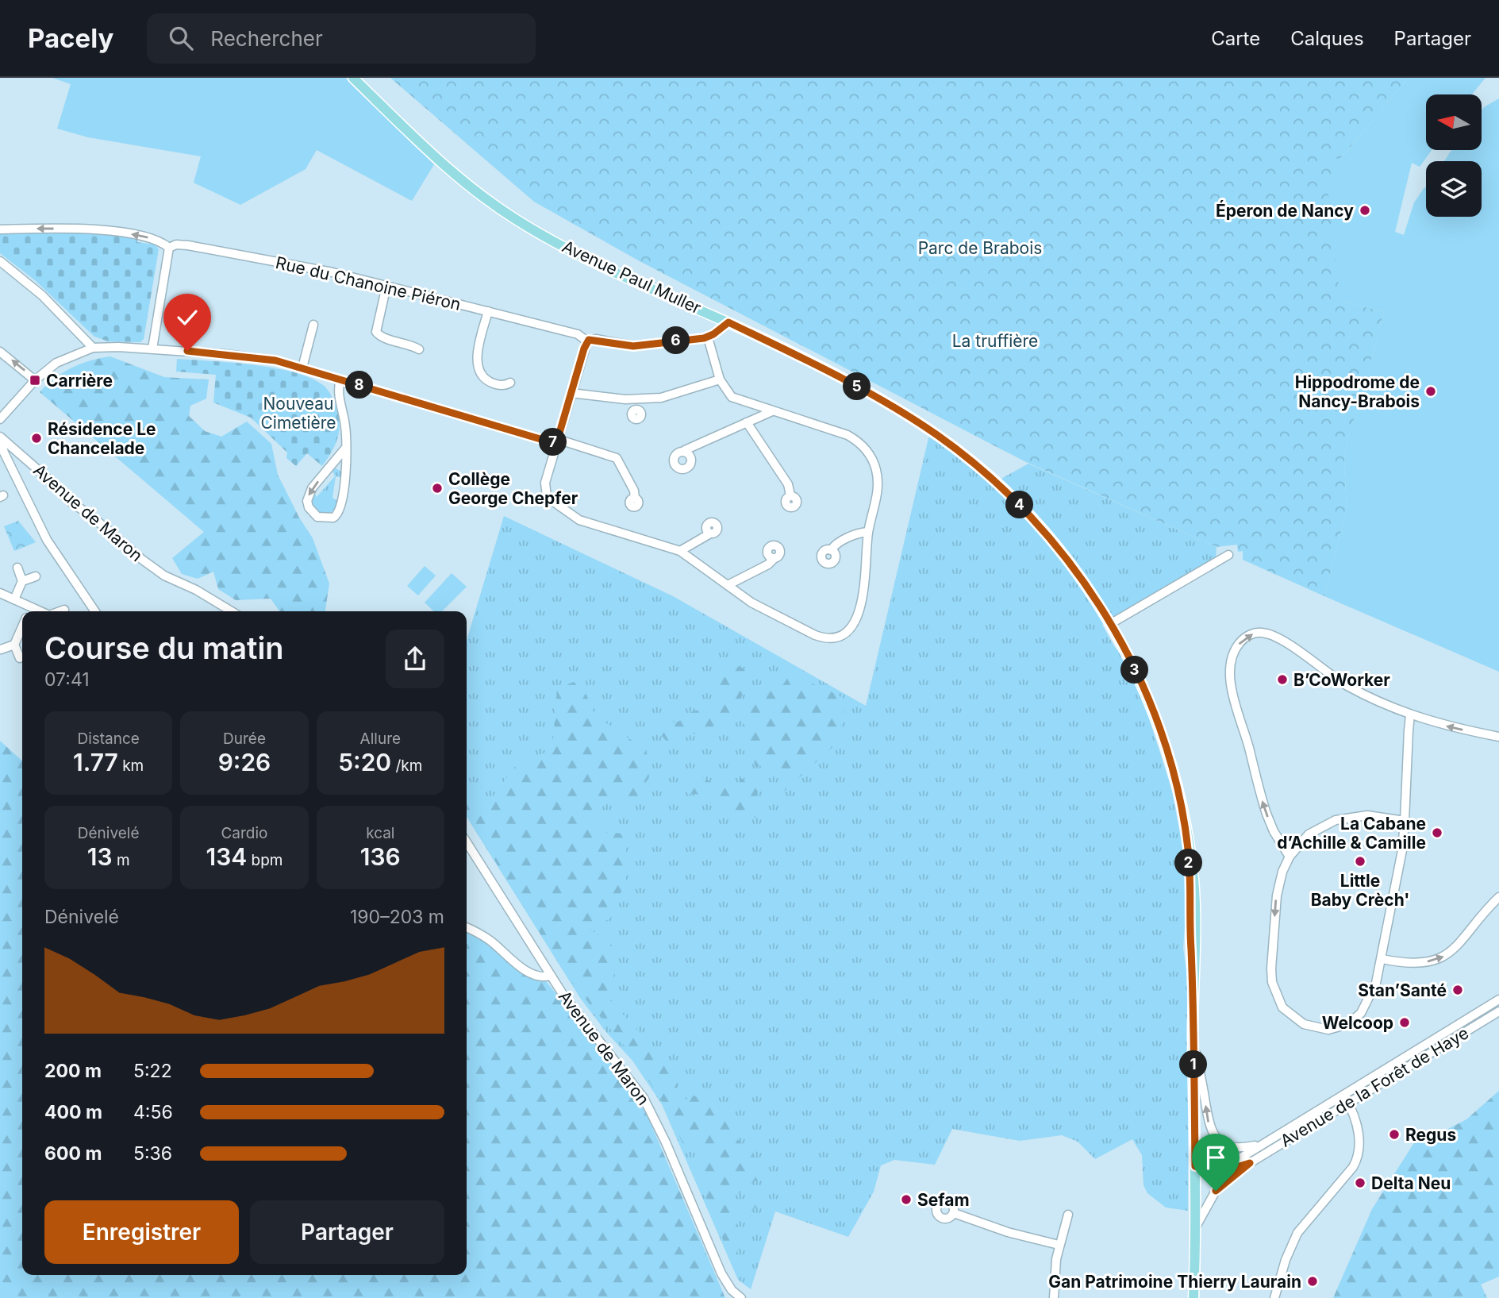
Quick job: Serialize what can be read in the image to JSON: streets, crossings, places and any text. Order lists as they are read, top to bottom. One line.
{"streets":{"main road":["Avenue Paul Muller"],"street":["Rue du Chanoine Piéron","Avenue de Maron","Avenue de la Forêt de Haye"]},"crossings":[["Avenue Paul Muller","Rue du Chanoine Piéron"],["Avenue Paul Muller","Avenue de la Forêt de Haye"]],"parks":["Parc de Brabois","La truffière","Nouveau Cimetière"],"places":{"other":["Éperon de Nancy","Hippodrome de Nancy-Brabois","Résidence Le Chancelade","Collège George Chepfer","B’CoWorker","La Cabane d’Achille & Camille","Little Baby Crèch'","Stan’Santé","Welcoop","Regus","Delta Neu","Sefam","Gan Patrimoine Thierry Laurain"],"transit":["Carrière"]},"north":"left","page":{"header":"Pacely","search":"Rechercher","nav":["Carte","Calques","Partager"],"pins":["6","8","5","7","4","3","2","1"],"heading":["Course du matin","07:41"],"stats":[["Distance","1.77 km"],["Durée","9:26"],["Allure","5:20 /km"],["Dénivelé","13 m"],["Cardio","134 bpm"],["kcal","136"]],"chart":["Dénivelé","190–203 m"],"list":[{"name":"200 m","note":"5:22"},{"name":"400 m","note":"4:56"},{"name":"600 m","note":"5:36"}],"buttons":["Enregistrer","Partager"]}}
